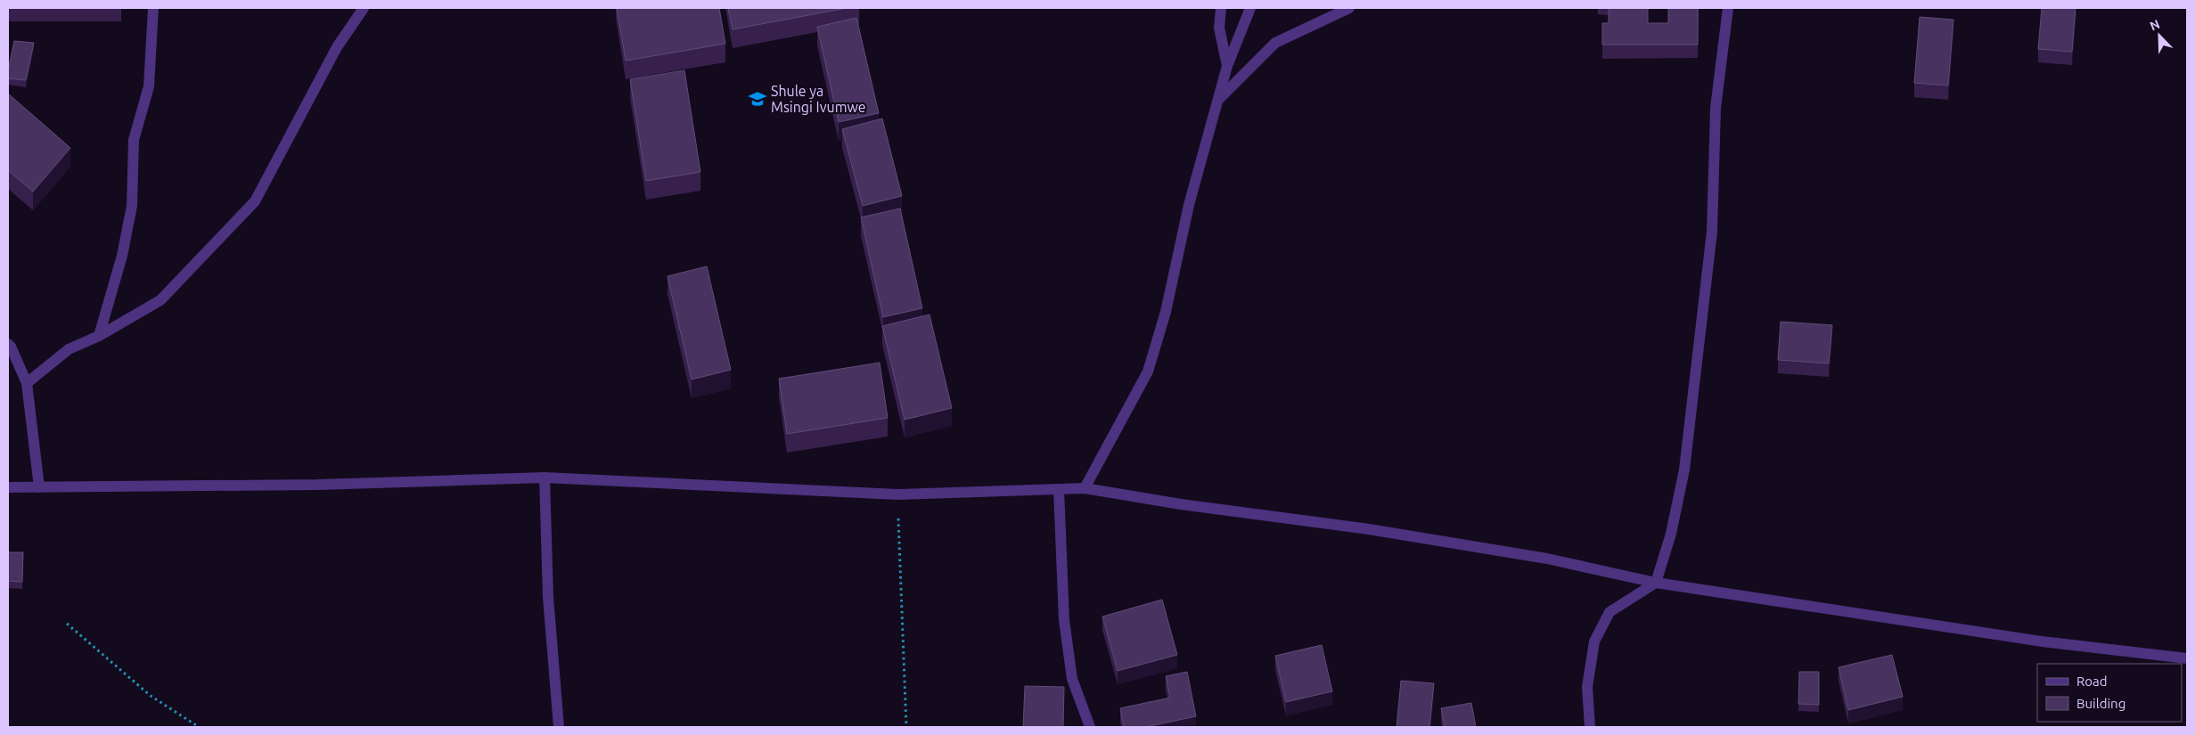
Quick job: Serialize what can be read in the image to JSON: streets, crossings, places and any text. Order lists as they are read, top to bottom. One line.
{"places":{"school or university":["Shule ya Msingi Ivumwe"]},"legend":["Road","Building"],"north":"top left"}
